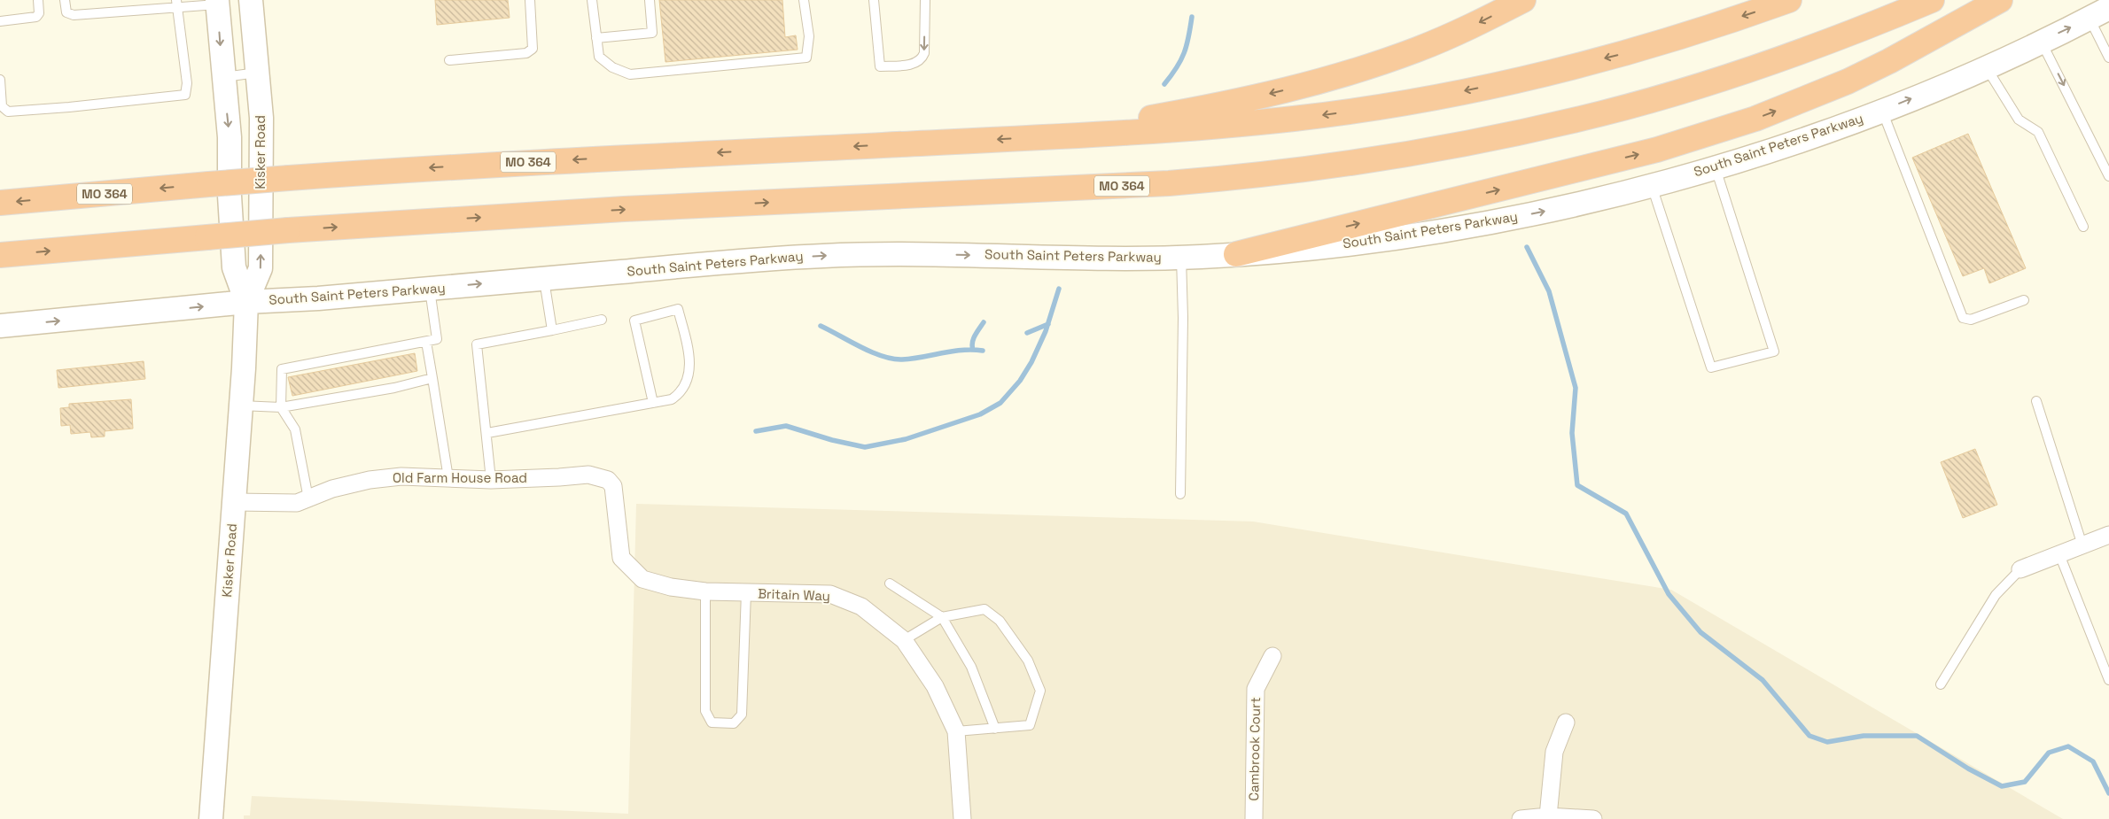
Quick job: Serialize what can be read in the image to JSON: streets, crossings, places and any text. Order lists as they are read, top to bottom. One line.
{"streets":{"highway":["MO 364"],"main road":["South Saint Peters Parkway","Kisker Road"],"street":["Old Farm House Road","Britain Way","Cambrook Court"]},"crossings":[["South Saint Peters Parkway","Kisker Road"],["Kisker Road","Old Farm House Road"],["Old Farm House Road","Britain Way"]],"one_way":["South Saint Peters Parkway"]}
